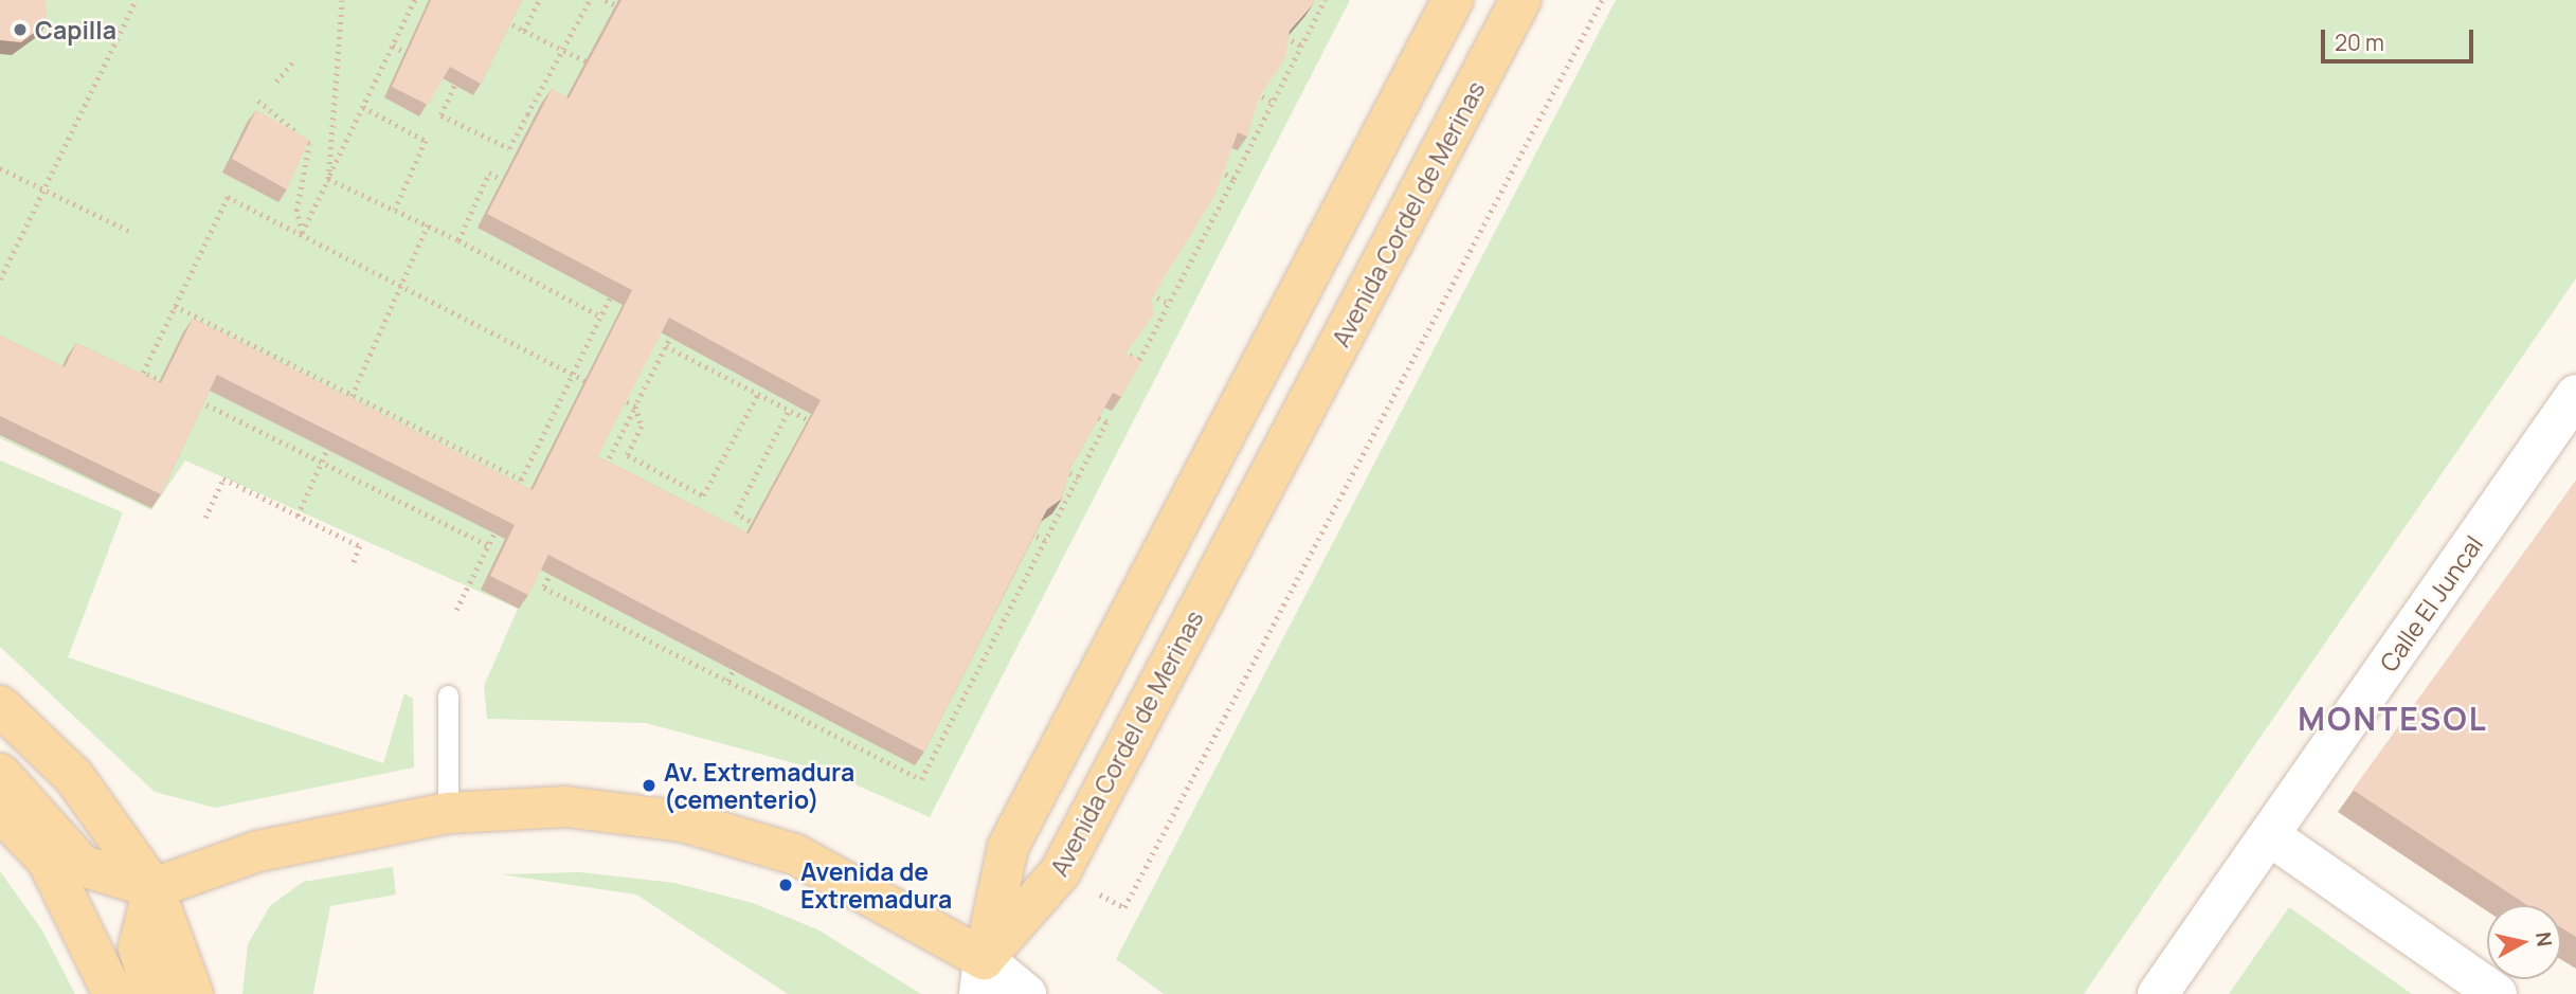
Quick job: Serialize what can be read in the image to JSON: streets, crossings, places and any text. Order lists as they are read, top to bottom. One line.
{"streets":{"main road":["Avenida Cordel de Merinas"],"street":["Calle El Juncal"]},"districts":["MONTESOL"],"places":["Capilla","Av. Extremadura (cementerio)","Avenida de Extremadura"],"scale_bar":"20 m","north":"right"}
